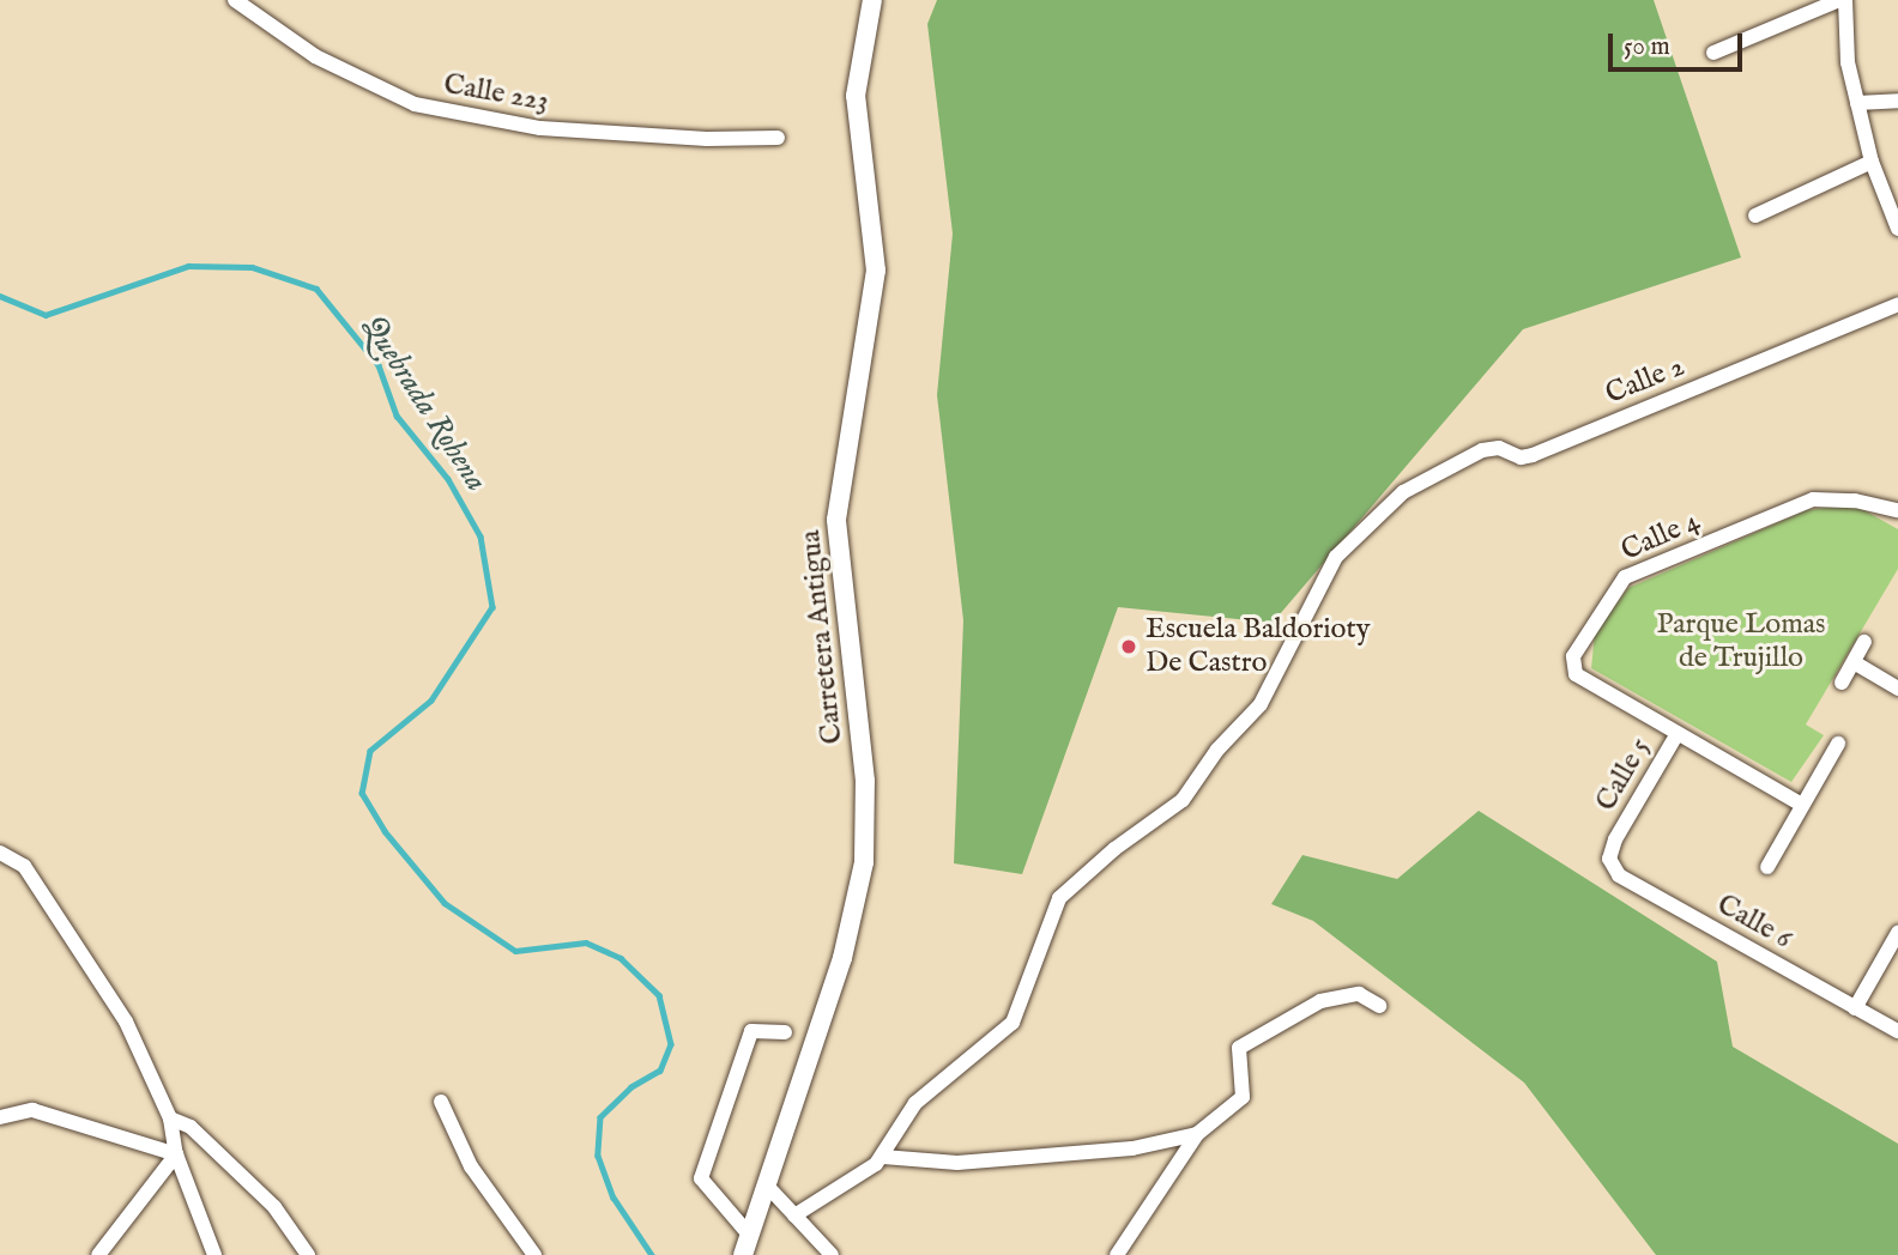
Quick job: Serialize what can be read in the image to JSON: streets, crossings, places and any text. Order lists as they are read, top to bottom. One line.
{"streets":{"street":["Calle 223","Calle 2","Calle 4","Carretera Antigua","Calle 5","Calle 6"]},"crossings":[["Calle 4","Calle 5"],["Calle 5","Calle 6"]],"water":["Quebrada Rohena"],"parks":["Parque Lomas de Trujillo"],"places":["Escuela Baldorioty De Castro"],"scale_bar":"50 m"}
